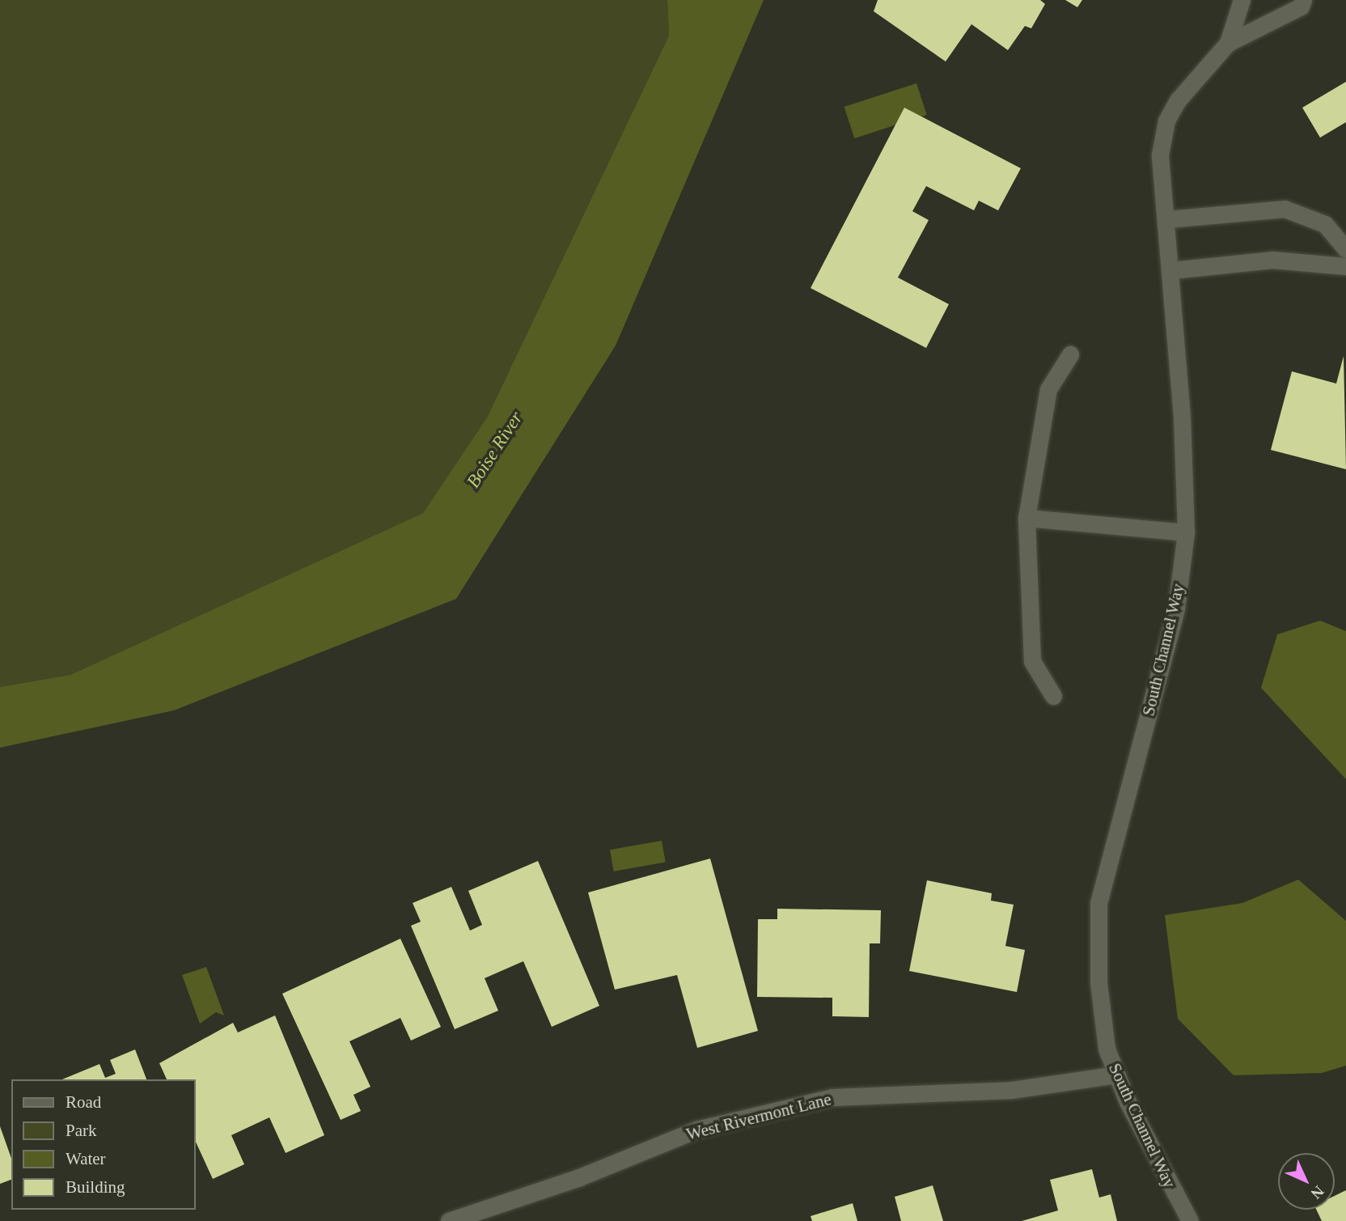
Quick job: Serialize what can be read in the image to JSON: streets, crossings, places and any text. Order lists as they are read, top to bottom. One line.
{"streets":{"street":["South Channel Way","West Rivermont Lane"]},"crossings":[["South Channel Way","West Rivermont Lane"]],"water":["Boise River"],"legend":["Road","Park","Water","Building"],"north":"bottom right"}
